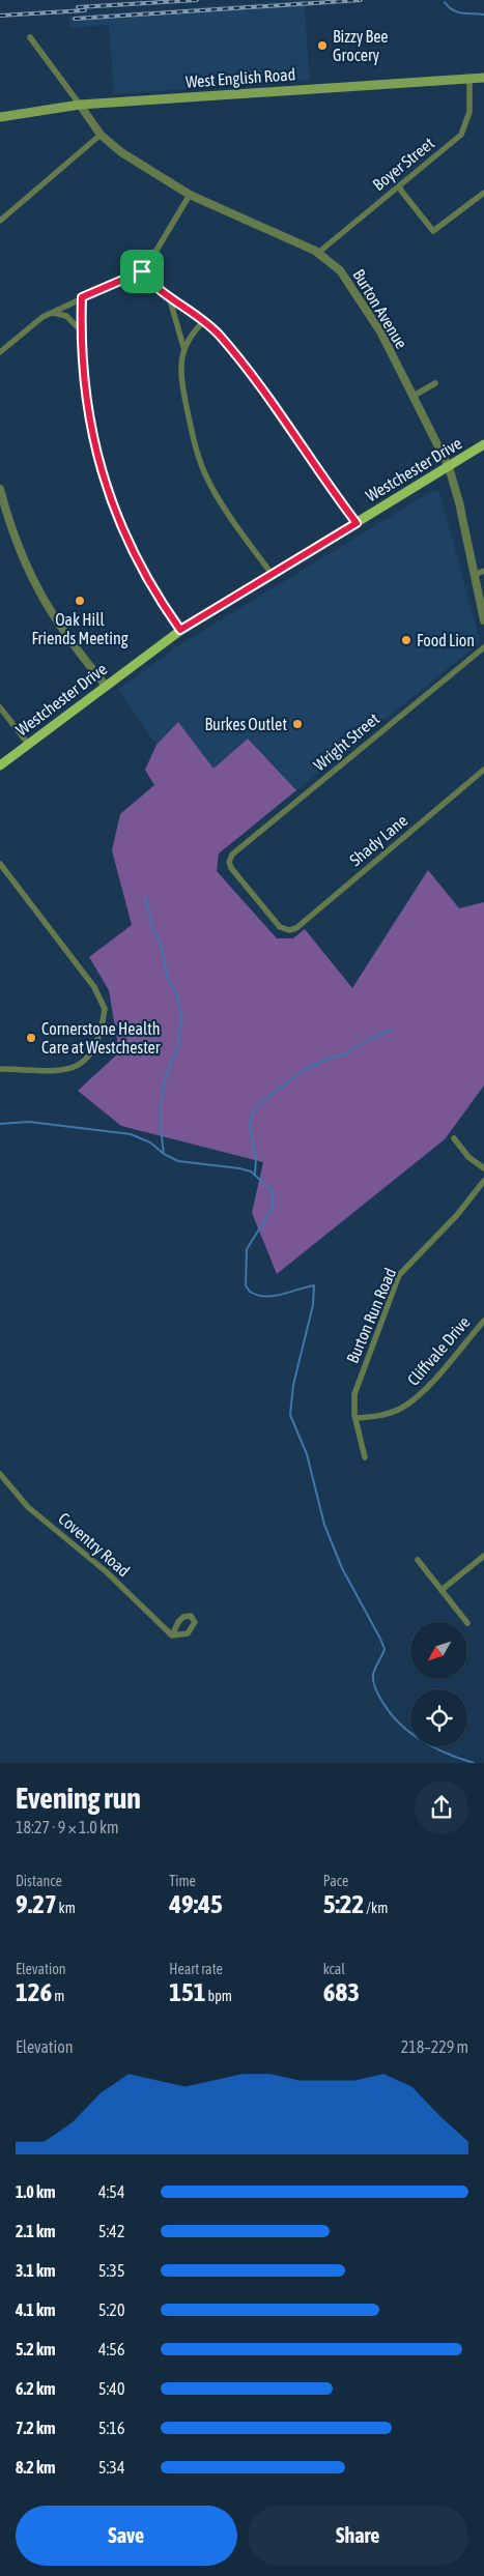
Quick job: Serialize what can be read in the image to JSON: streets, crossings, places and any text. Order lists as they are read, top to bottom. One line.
{"streets":{"main road":["West English Road","Westchester Drive"],"street":["Boyer Street","Burton Avenue","Wright Street","Shady Lane","Burton Run Road","Cliffvale Drive","Coventry Road"]},"crossings":[["West English Road","Boyer Street"],["West English Road","Burton Avenue"],["Boyer Street","Burton Avenue"],["Burton Avenue","Westchester Drive"],["Wright Street","Shady Lane"],["Burton Run Road","Cliffvale Drive"]],"places":["Bizzy Bee Grocery","Oak Hill Friends Meeting","Food Lion","Burkes Outlet","Cornerstone Health Care at Westchester"],"north":"bottom left","page":{"heading":["Evening run","18:27 · 9 × 1.0 km"],"stats":[["Distance","9.27 km"],["Time","49:45"],["Pace","5:22 /km"],["Elevation","126 m"],["Heart rate","151 bpm"],["kcal","683"]],"chart":["Elevation","218–229 m"],"list":[{"name":"1.0 km","note":"4:54"},{"name":"2.1 km","note":"5:42"},{"name":"3.1 km","note":"5:35"},{"name":"4.1 km","note":"5:20"},{"name":"5.2 km","note":"4:56"},{"name":"6.2 km","note":"5:40"},{"name":"7.2 km","note":"5:16"},{"name":"8.2 km","note":"5:34"}],"buttons":["Save","Share"]}}
